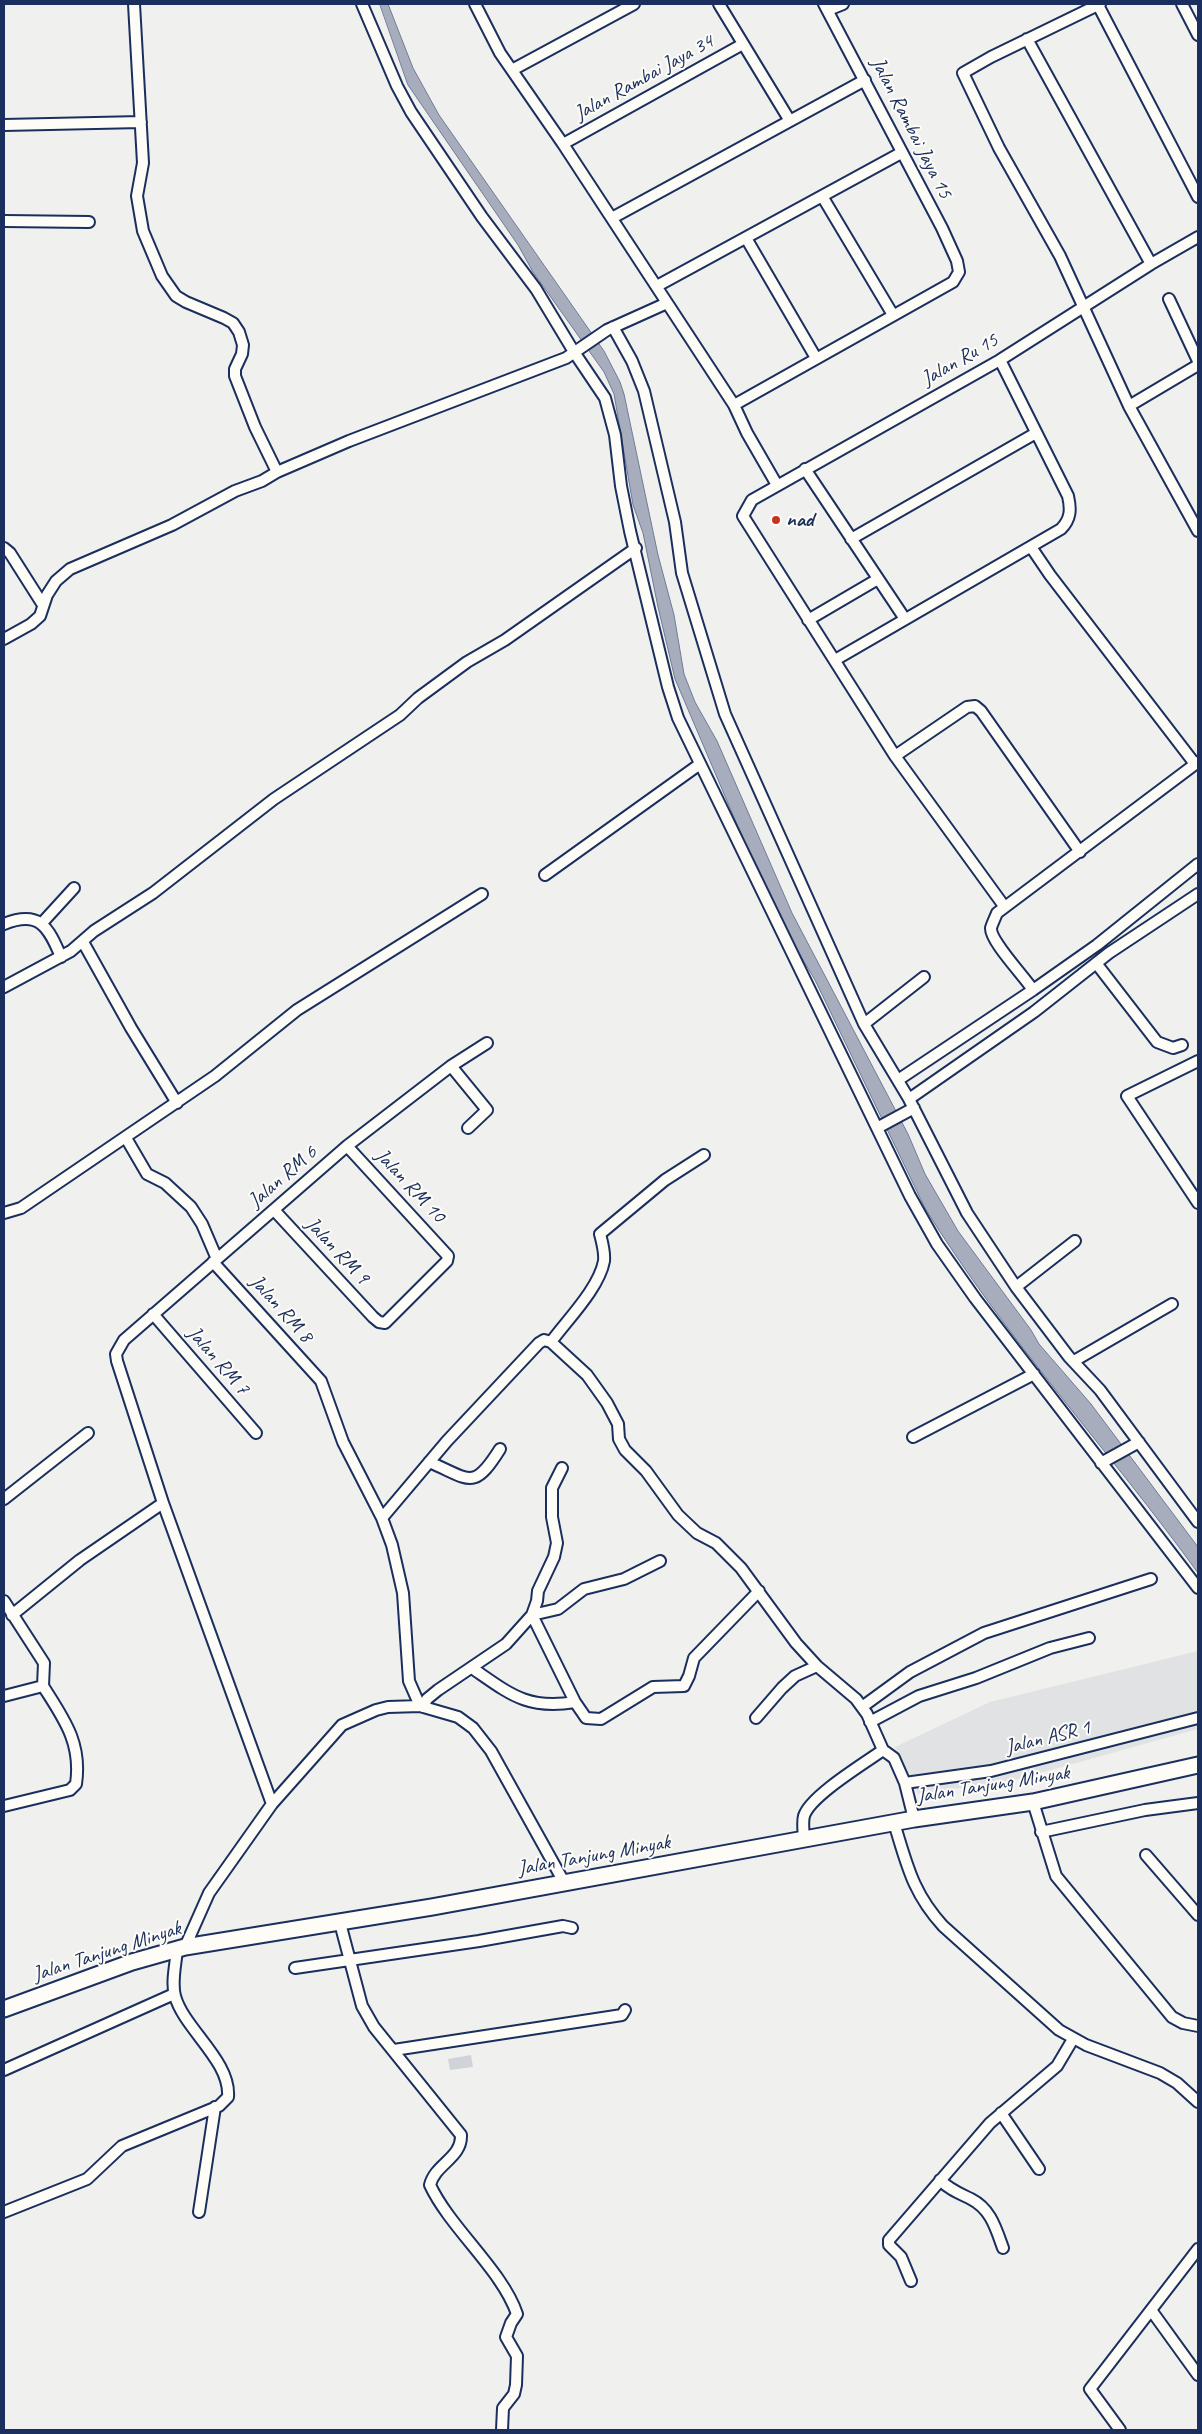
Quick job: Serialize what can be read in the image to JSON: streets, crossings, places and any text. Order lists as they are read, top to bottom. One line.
{"streets":{"main road":["Jalan Tanjung Minyak"],"street":["Jalan Rambai Jaya 34","Jalan Rambai Jaya 15","Jalan Ru 15","Jalan RM 6","Jalan RM 10","Jalan RM 9","Jalan RM 8","Jalan RM 7","Jalan ASR 1"]},"crossings":[["Jalan RM 6","Jalan RM 10"],["Jalan RM 6","Jalan RM 9"],["Jalan RM 6","Jalan RM 8"],["Jalan RM 6","Jalan RM 7"],["Jalan RM 10","Jalan RM 9"]],"places":["nad"]}
